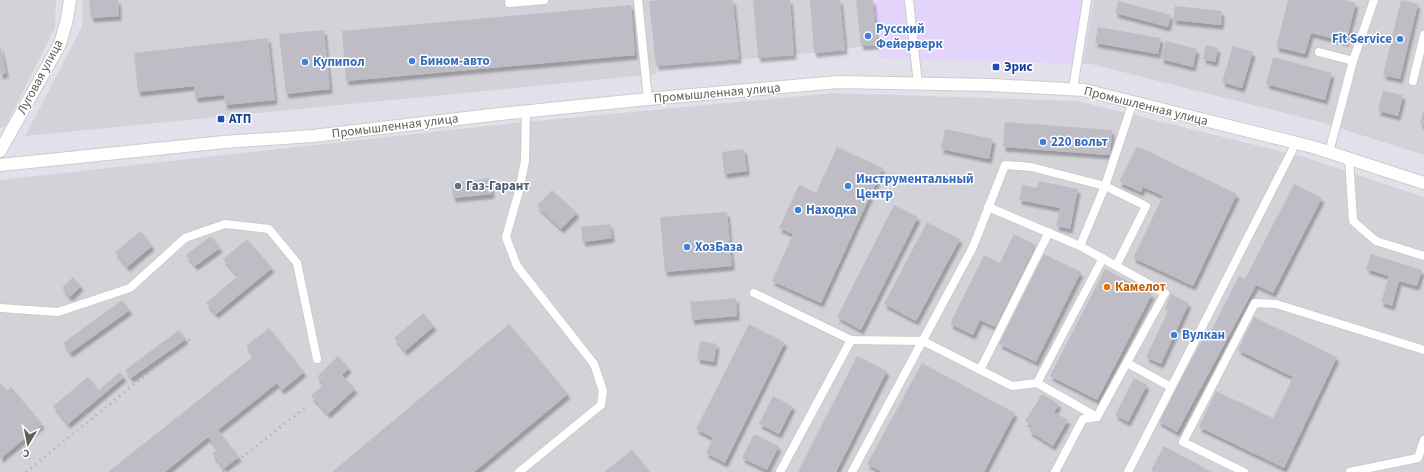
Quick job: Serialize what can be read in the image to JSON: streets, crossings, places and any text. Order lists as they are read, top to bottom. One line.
{"streets":{"main road":["Луговая улица","Промышленная улица"]},"places":{"other":["Русский Фейерверк","Fit Service","Бином-авто","Купипол","220 вольт","Газ-Гарант","Инструментальный Центр","Находка","ХозБаза","Камелот","Вулкан"],"transit":["Эрис","АТП"]},"north":"bottom"}
